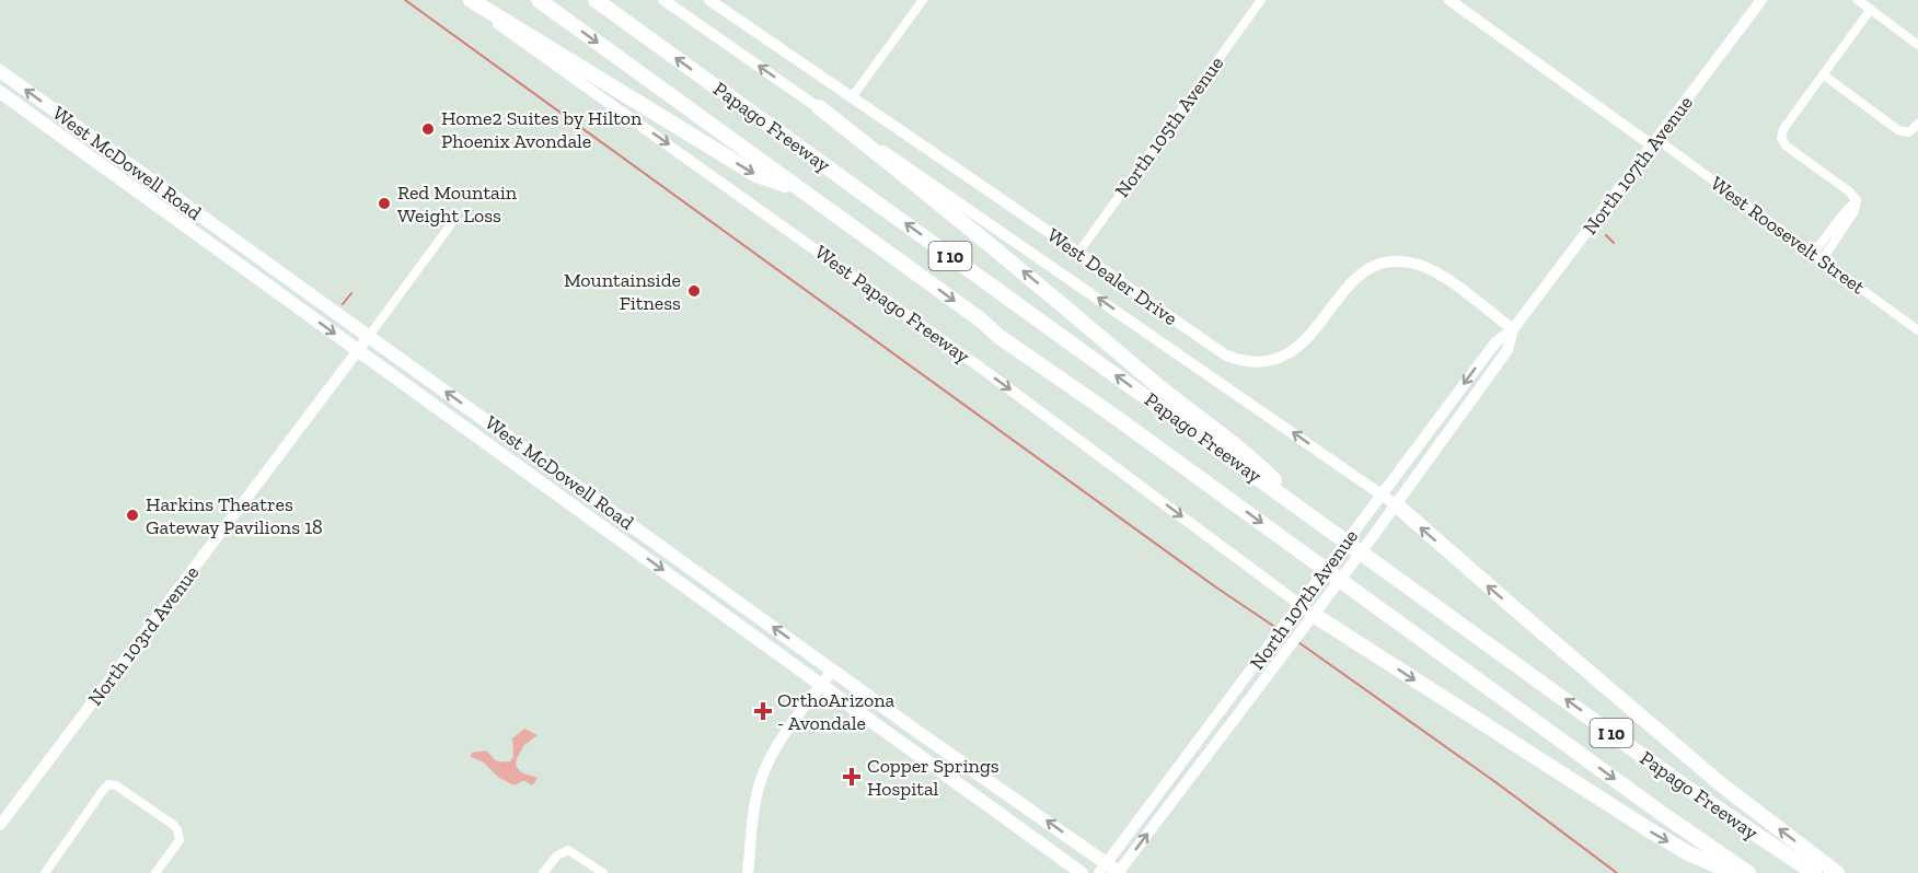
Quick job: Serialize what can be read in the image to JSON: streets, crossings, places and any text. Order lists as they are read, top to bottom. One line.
{"streets":{"highway":["Papago Freeway","I 10"],"main road":["West McDowell Road","North 107th Avenue","West Roosevelt Street","West Dealer Drive","West Papago Freeway","North 103rd Avenue"],"street":["North 105th Avenue"]},"crossings":[["North 105th Avenue","West Dealer Drive"],["West McDowell Road","North 107th Avenue"],["West McDowell Road","North 103rd Avenue"],["North 107th Avenue","West Roosevelt Street"],["North 107th Avenue","West Dealer Drive"],["North 107th Avenue","West Papago Freeway"]],"one_way":["West Papago Freeway"],"places":{"other":["Home2 Suites by Hilton Phoenix Avondale","Red Mountain Weight Loss","Mountainside Fitness","Harkins Theatres Gateway Pavilions 18"],"health":["OrthoArizona - Avondale","Copper Springs Hospital"]}}
